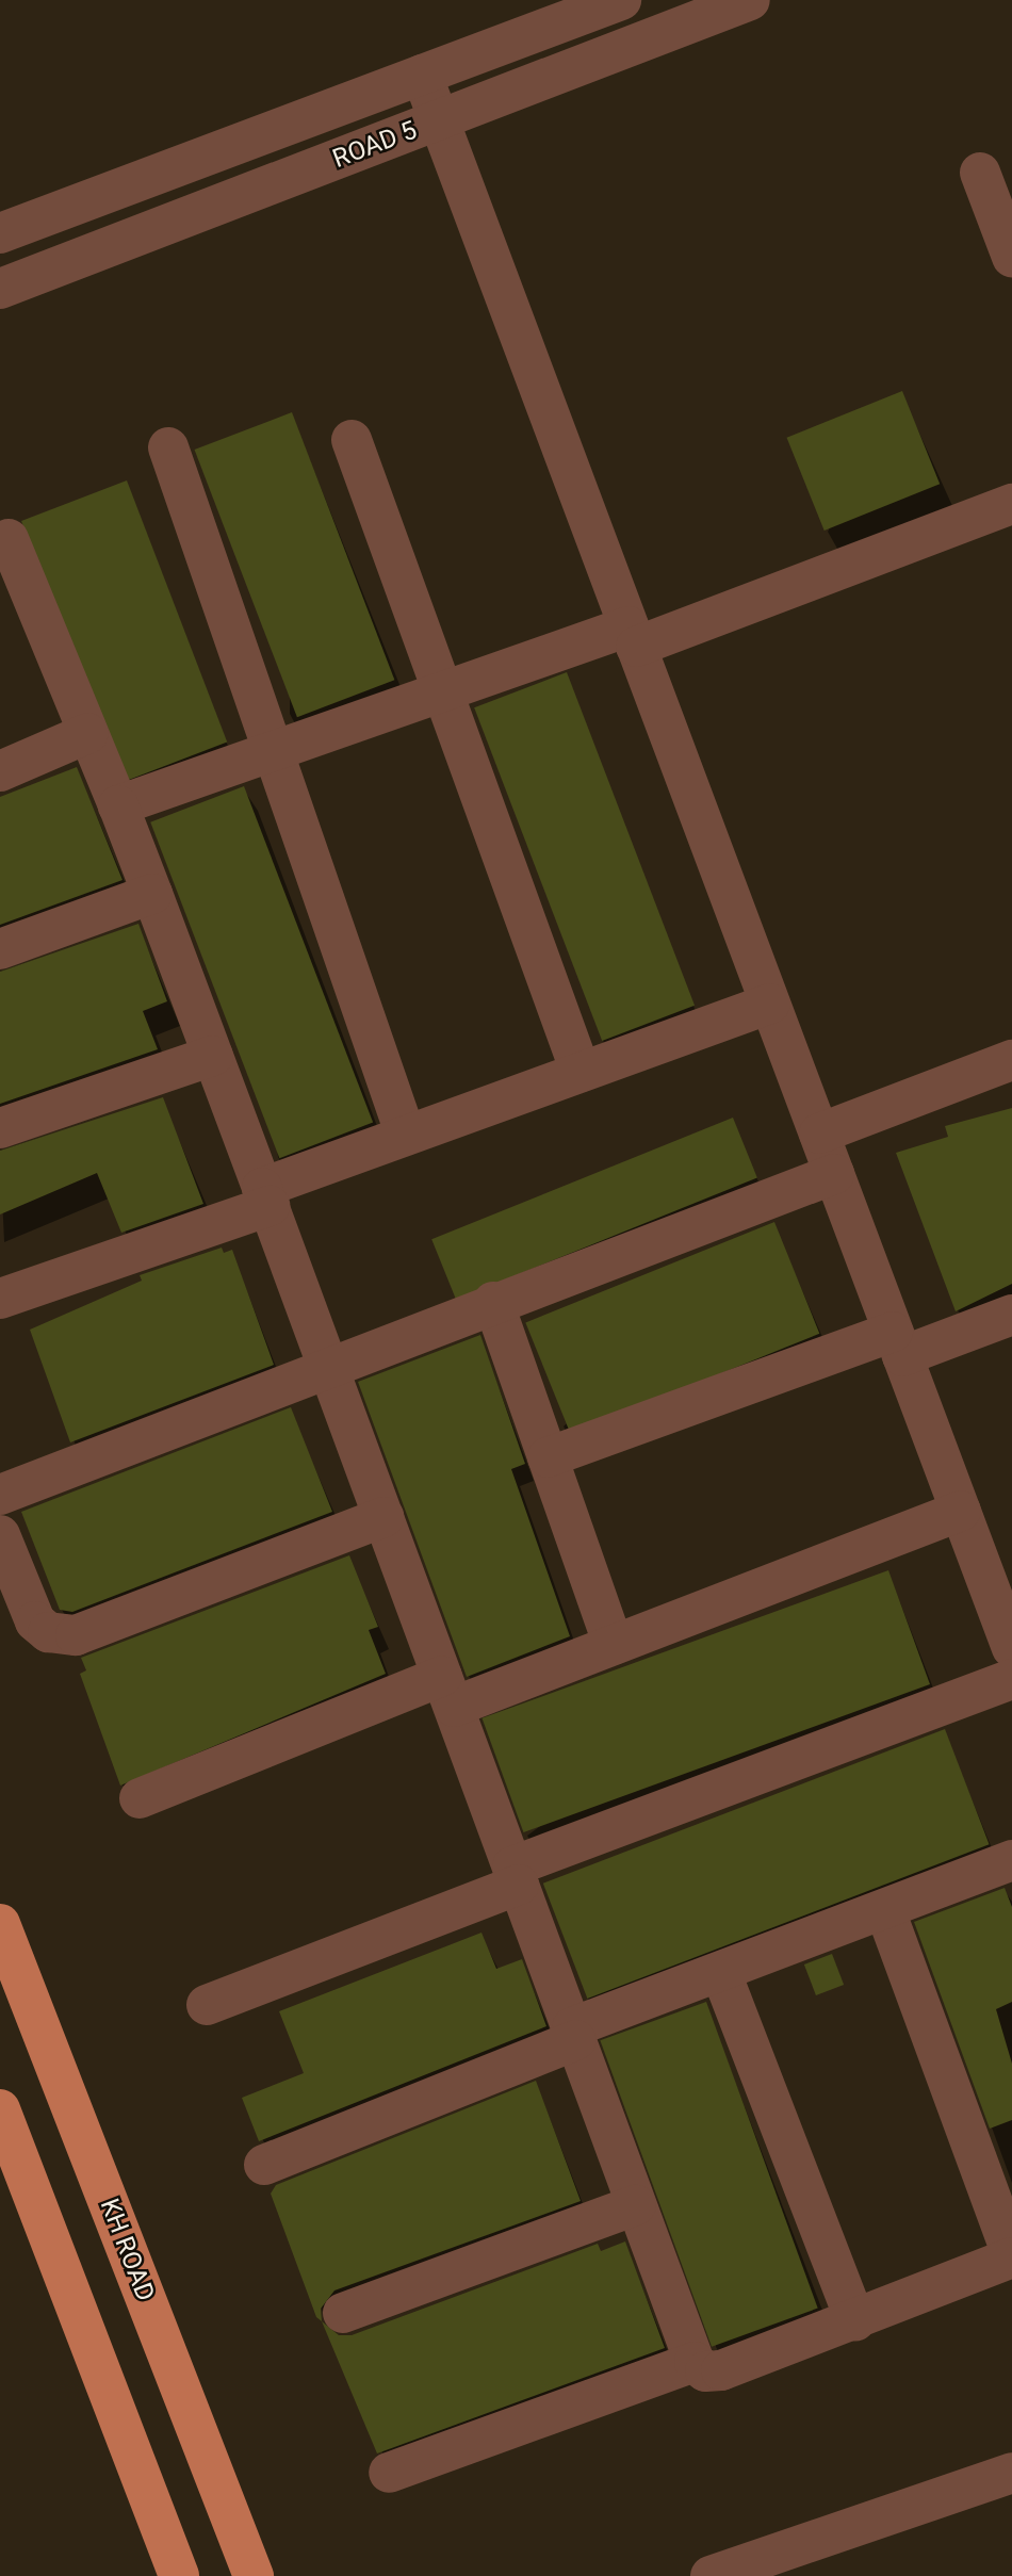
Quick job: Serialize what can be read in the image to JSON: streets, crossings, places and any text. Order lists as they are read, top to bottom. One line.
{"streets":{"main road":["KH ROAD"],"street":["ROAD 5"]}}
